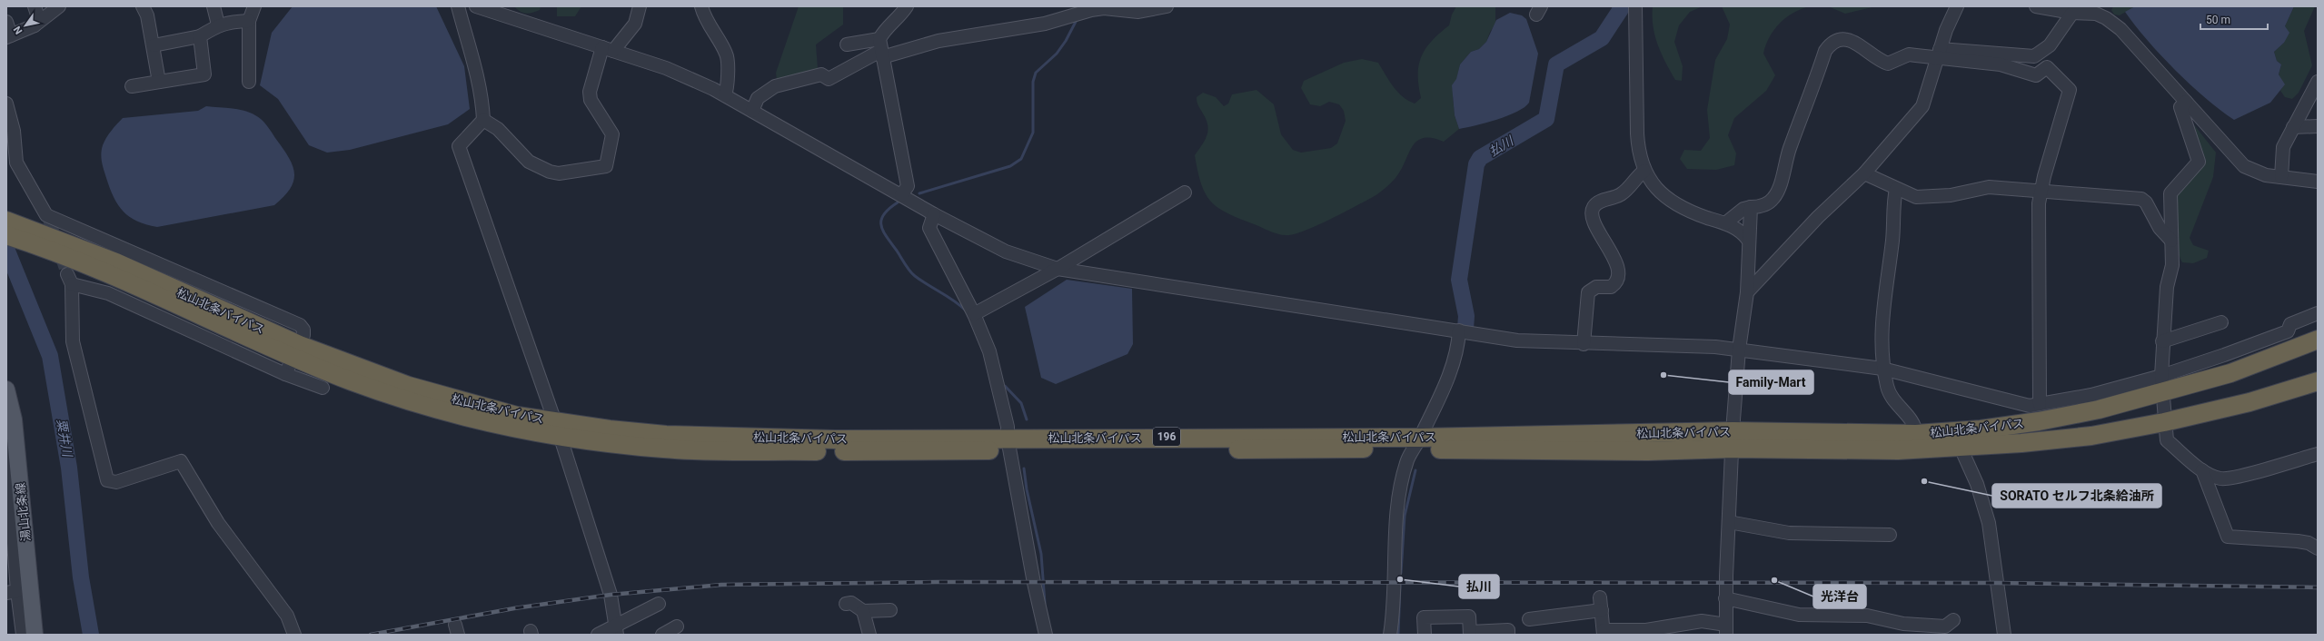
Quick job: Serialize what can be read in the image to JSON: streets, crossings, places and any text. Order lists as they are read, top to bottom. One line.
{"streets":{"highway":["松山北条バイパス","196"],"main road":["湯山北条線"]},"water":["払川","粟井川"],"places":["Family-Mart","SORATO セルフ北条給油所","払川","光洋台"],"scale_bar":"50 m","north":"bottom left"}
